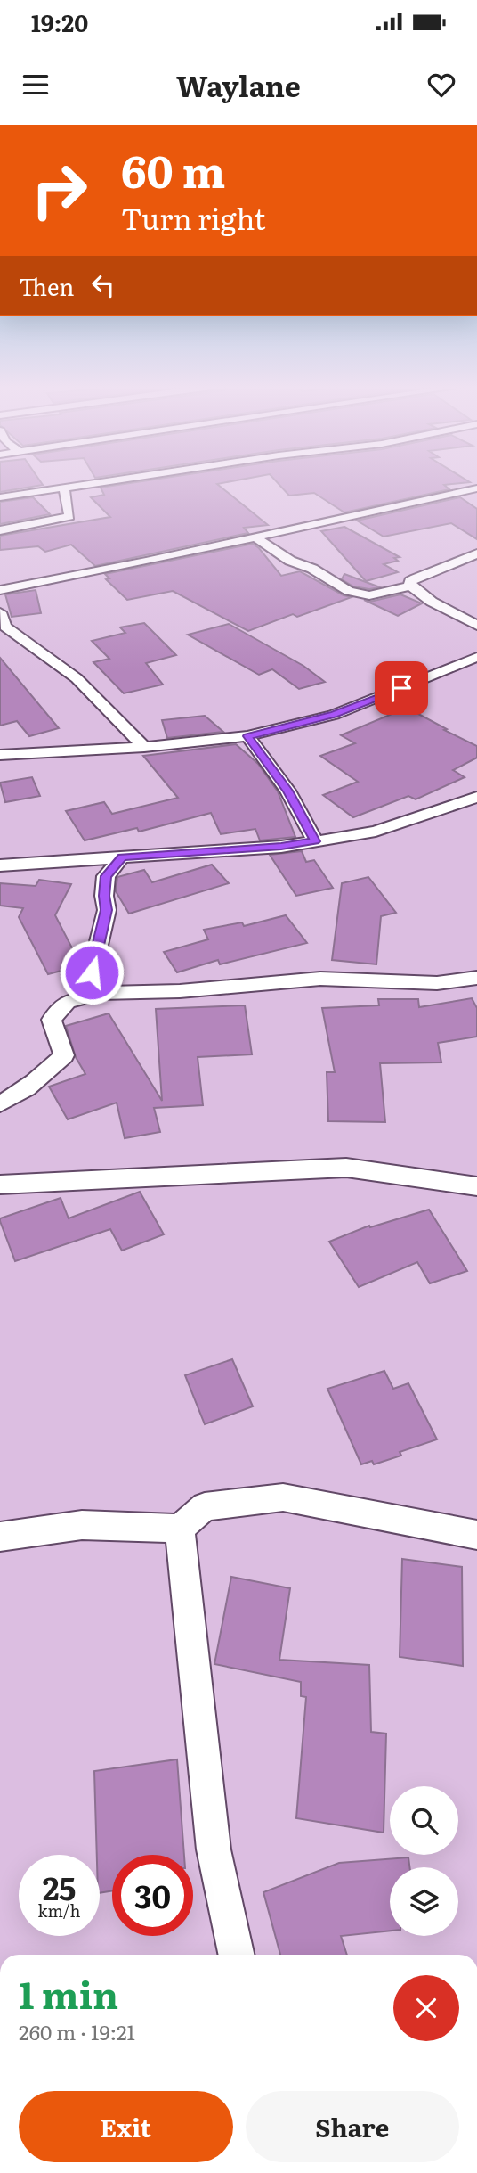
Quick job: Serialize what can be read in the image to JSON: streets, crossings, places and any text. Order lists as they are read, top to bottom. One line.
{"page":{"status":"19:20","header":"Waylane","turn":["60 m","Turn right"],"then":"Then","speed":"25 km/h","limit":"30","heading":["1 min","260 m · 19:21"],"buttons":["Exit","Share"]}}
